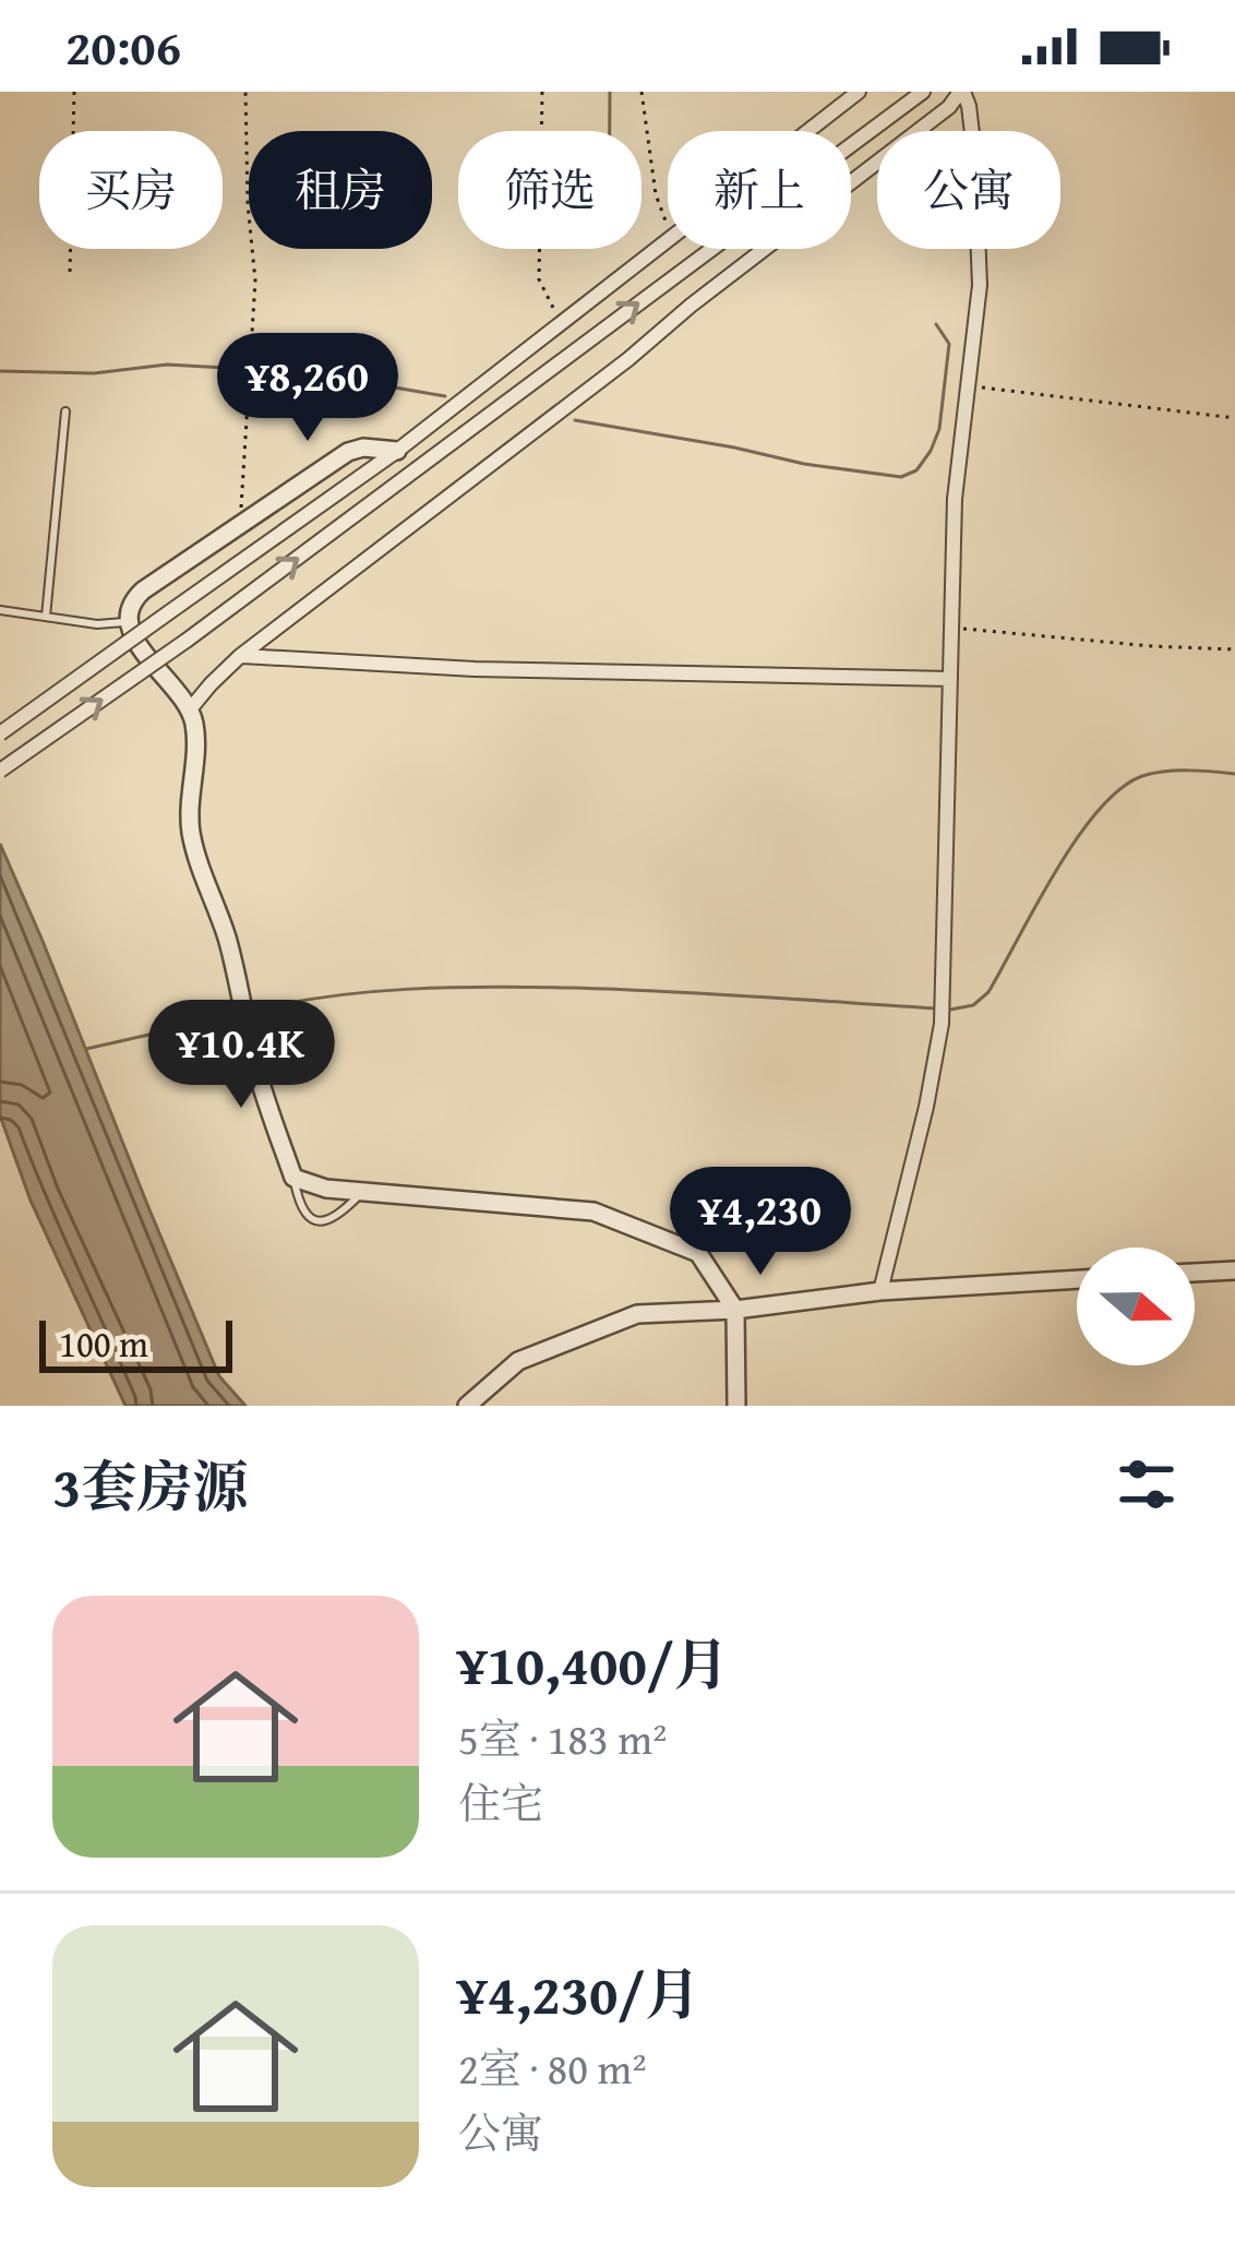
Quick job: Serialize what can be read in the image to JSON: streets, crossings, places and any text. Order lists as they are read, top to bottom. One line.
{"scale_bar":"100 m","north":"right","page":{"status":"20:06","chip":["买房","租房","筛选","新上","公寓"],"price":["¥8,260","¥10.4K","¥4,230"],"scale":"100 m","heading":"3套房源","list":[{"name":"¥10,400/月","note":"5室 · 183 m² · 住宅"},{"name":"¥4,230/月","note":"2室 · 80 m² · 公寓"}]}}
